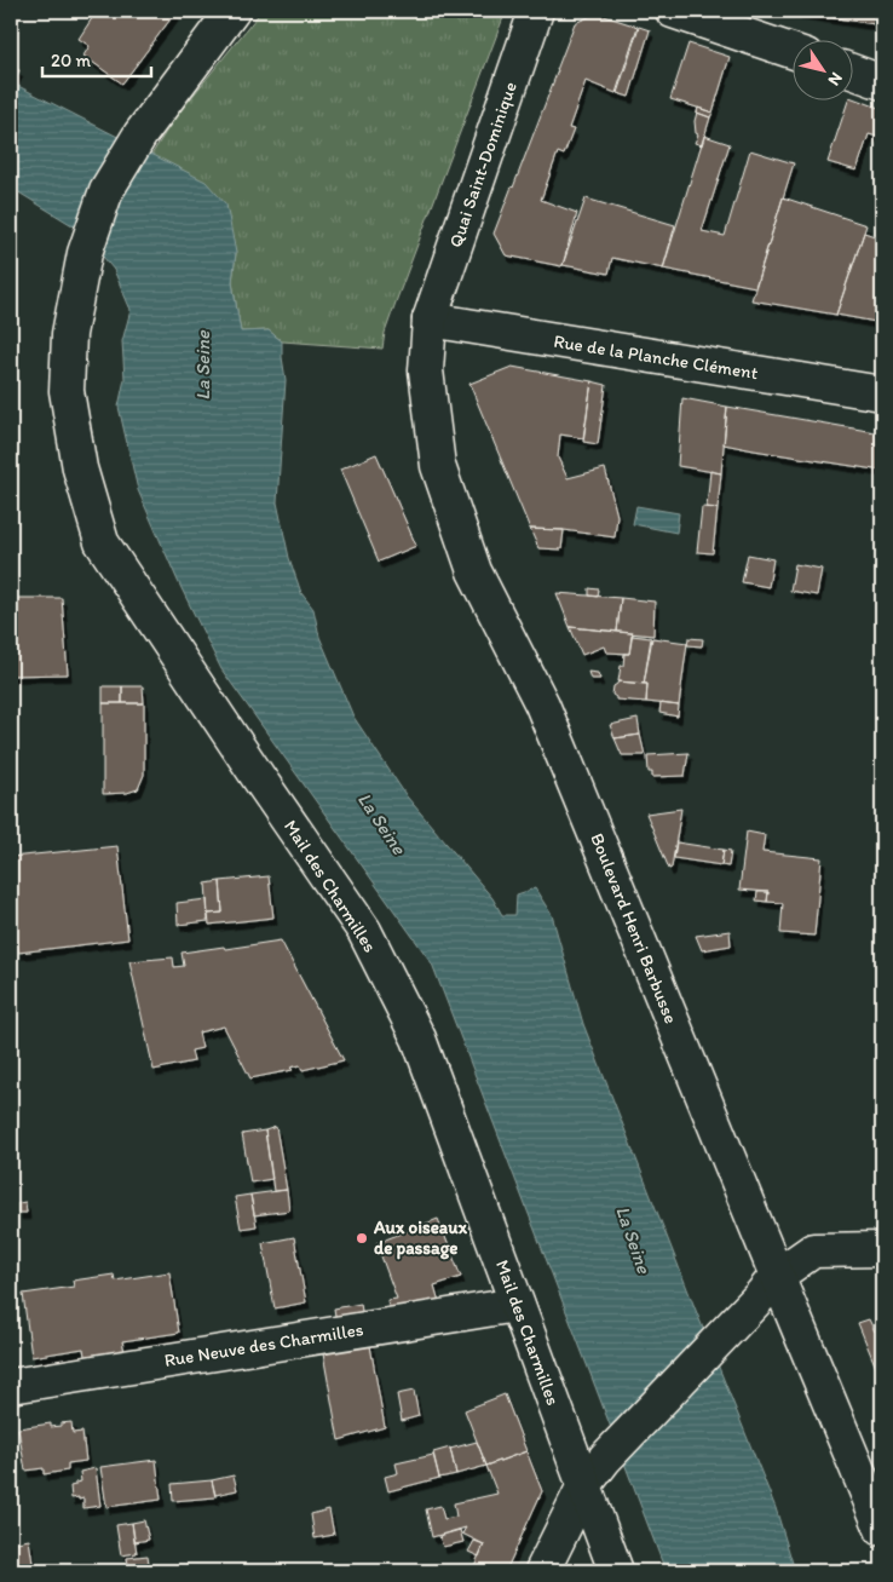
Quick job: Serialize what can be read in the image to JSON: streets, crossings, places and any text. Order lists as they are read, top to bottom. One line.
{"streets":{"main road":["Quai Saint-Dominique","Rue de la Planche Clément","Mail des Charmilles","Boulevard Henri Barbusse","Rue Neuve des Charmilles"]},"crossings":[["Quai Saint-Dominique","Rue de la Planche Clément"],["Quai Saint-Dominique","Boulevard Henri Barbusse"],["Rue de la Planche Clément","Boulevard Henri Barbusse"],["Mail des Charmilles","Rue Neuve des Charmilles"]],"water":["La Seine"],"places":["Aux oiseaux de passage"],"scale_bar":"20 m","north":"bottom right"}
